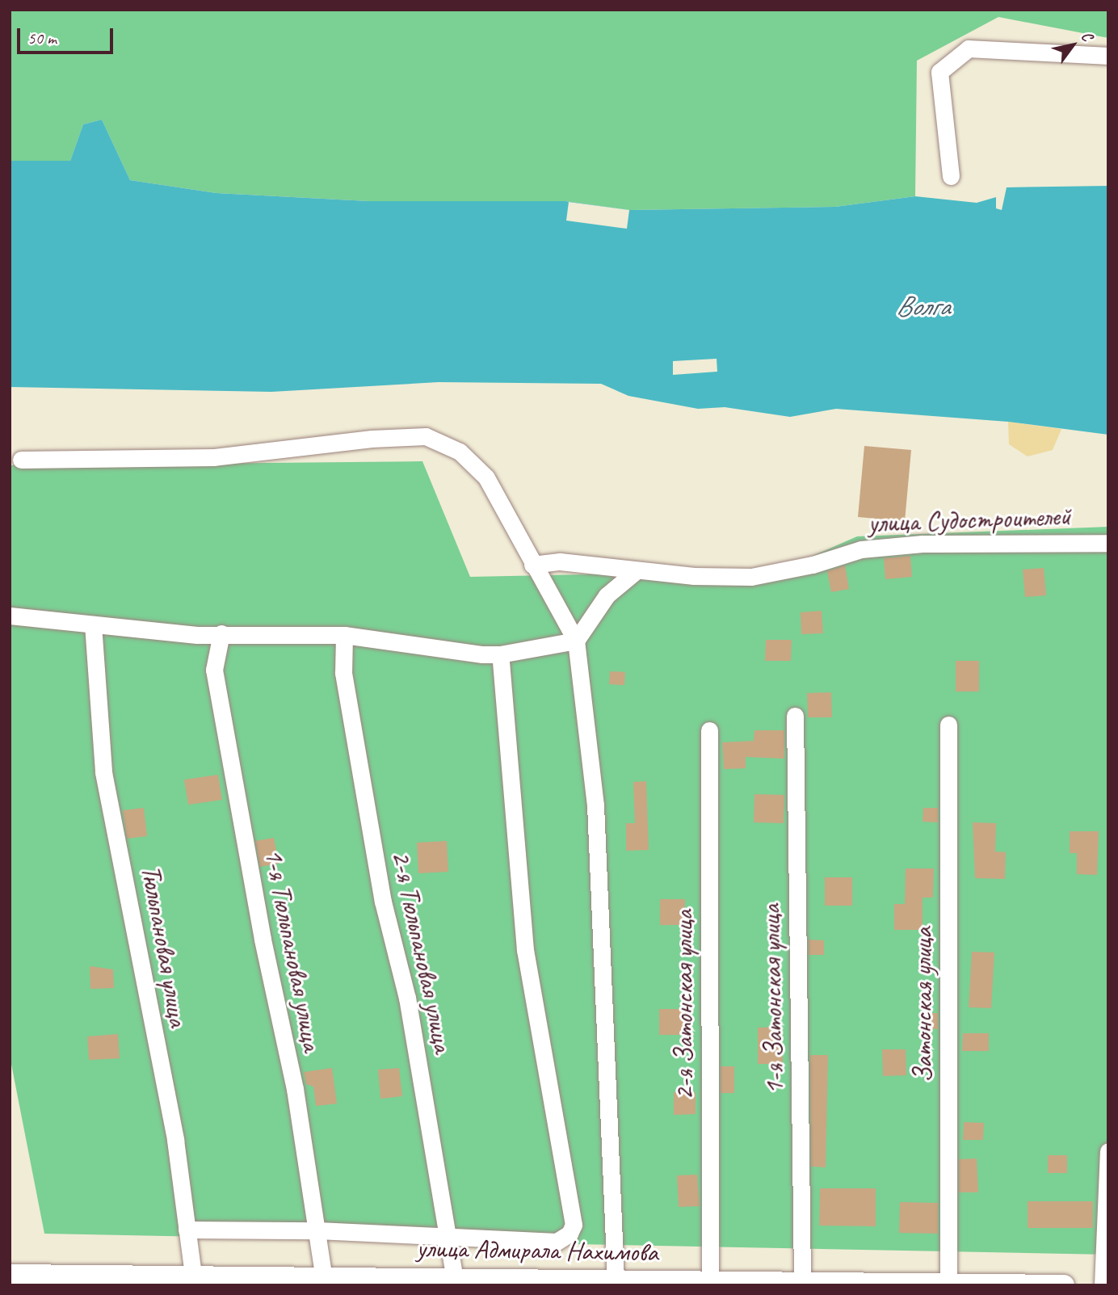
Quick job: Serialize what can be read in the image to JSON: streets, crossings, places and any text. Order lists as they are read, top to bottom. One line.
{"streets":{"main road":["улица Адмирала Нахимова"],"street":["улица Судостроителей","Тюльпановая улица","1-я Тюльпановая улица","2-я Тюльпановая улица","1-я Затонская улица","2-я Затонская улица","Затонская улица"]},"crossings":[["Тюльпановая улица","улица Адмирала Нахимова"],["1-я Тюльпановая улица","улица Адмирала Нахимова"],["2-я Тюльпановая улица","улица Адмирала Нахимова"],["1-я Затонская улица","улица Адмирала Нахимова"],["2-я Затонская улица","улица Адмирала Нахимова"],["Затонская улица","улица Адмирала Нахимова"]],"water":["Волга"],"scale_bar":"50 m","north":"top right"}
